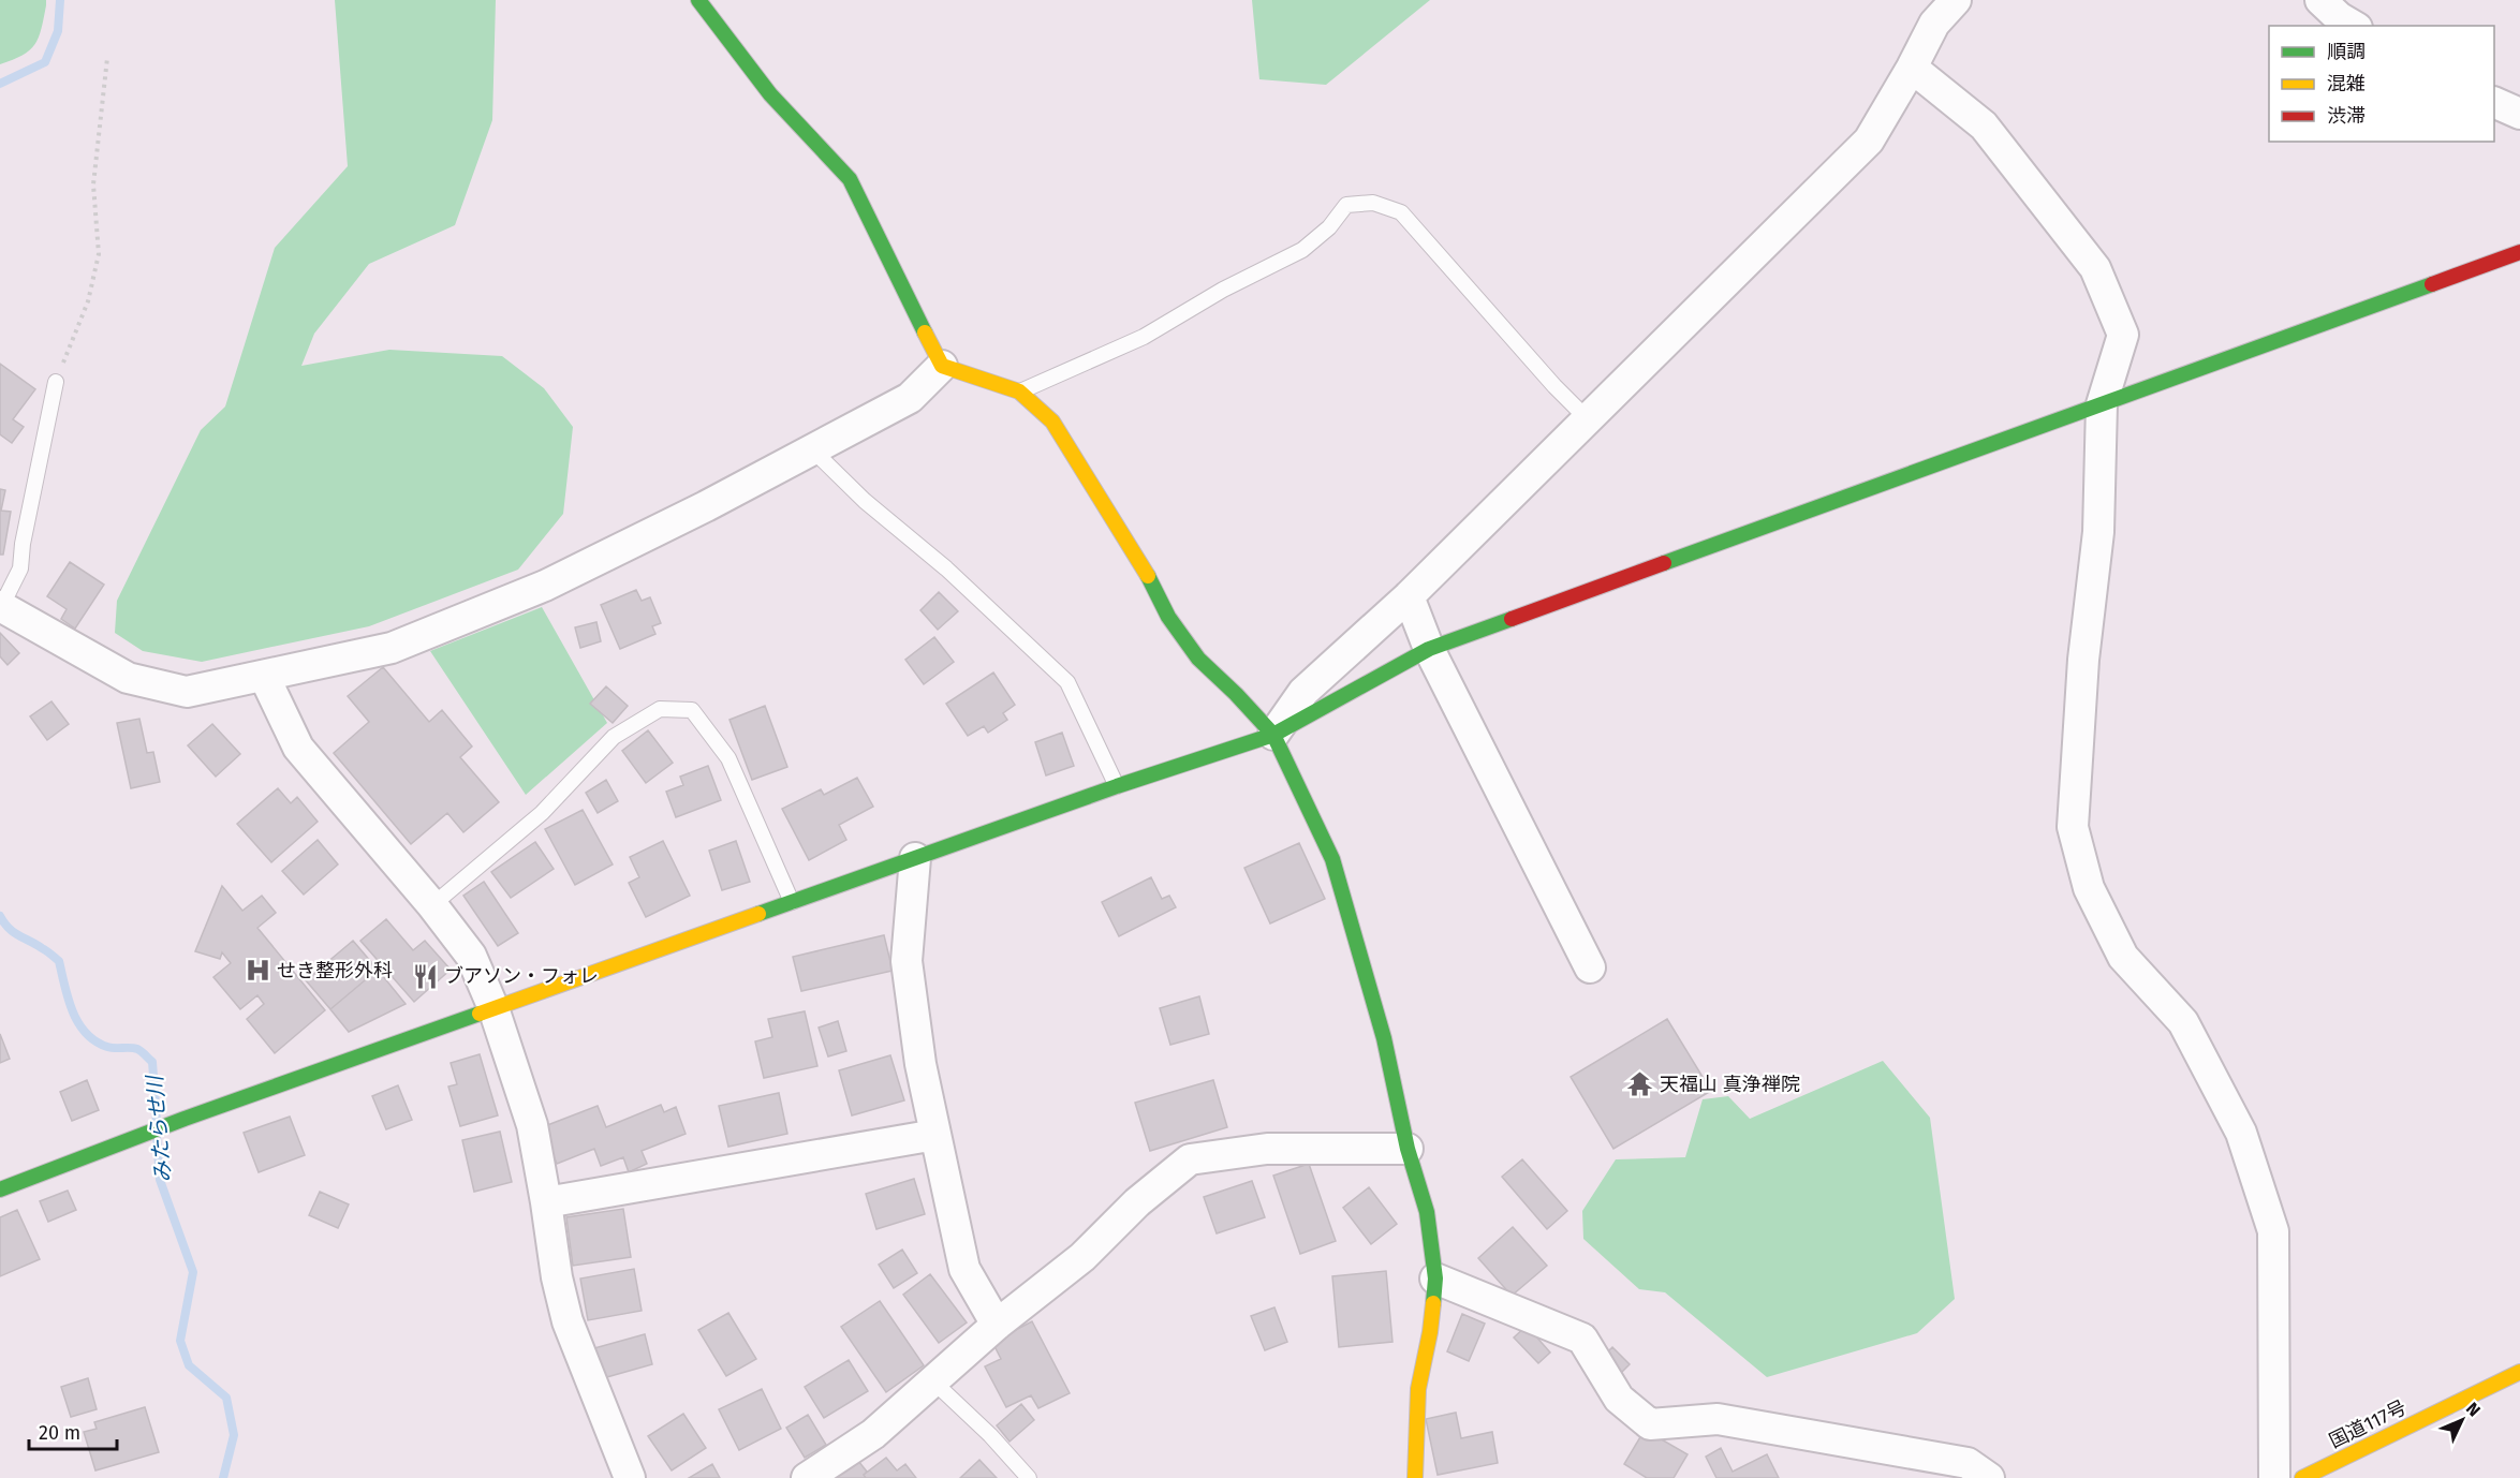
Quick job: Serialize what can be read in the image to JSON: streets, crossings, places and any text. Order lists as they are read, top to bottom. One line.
{"streets":{"main road":["国道117号"]},"water":["みたらせ川"],"places":{"hospital":["せき整形外科"],"restaurant":["ブアソン・フォレ"],"temple":["天福山 真浄禅院"]},"legend":["順調","混雑","渋滞"],"scale_bar":"20 m","north":"top right"}
